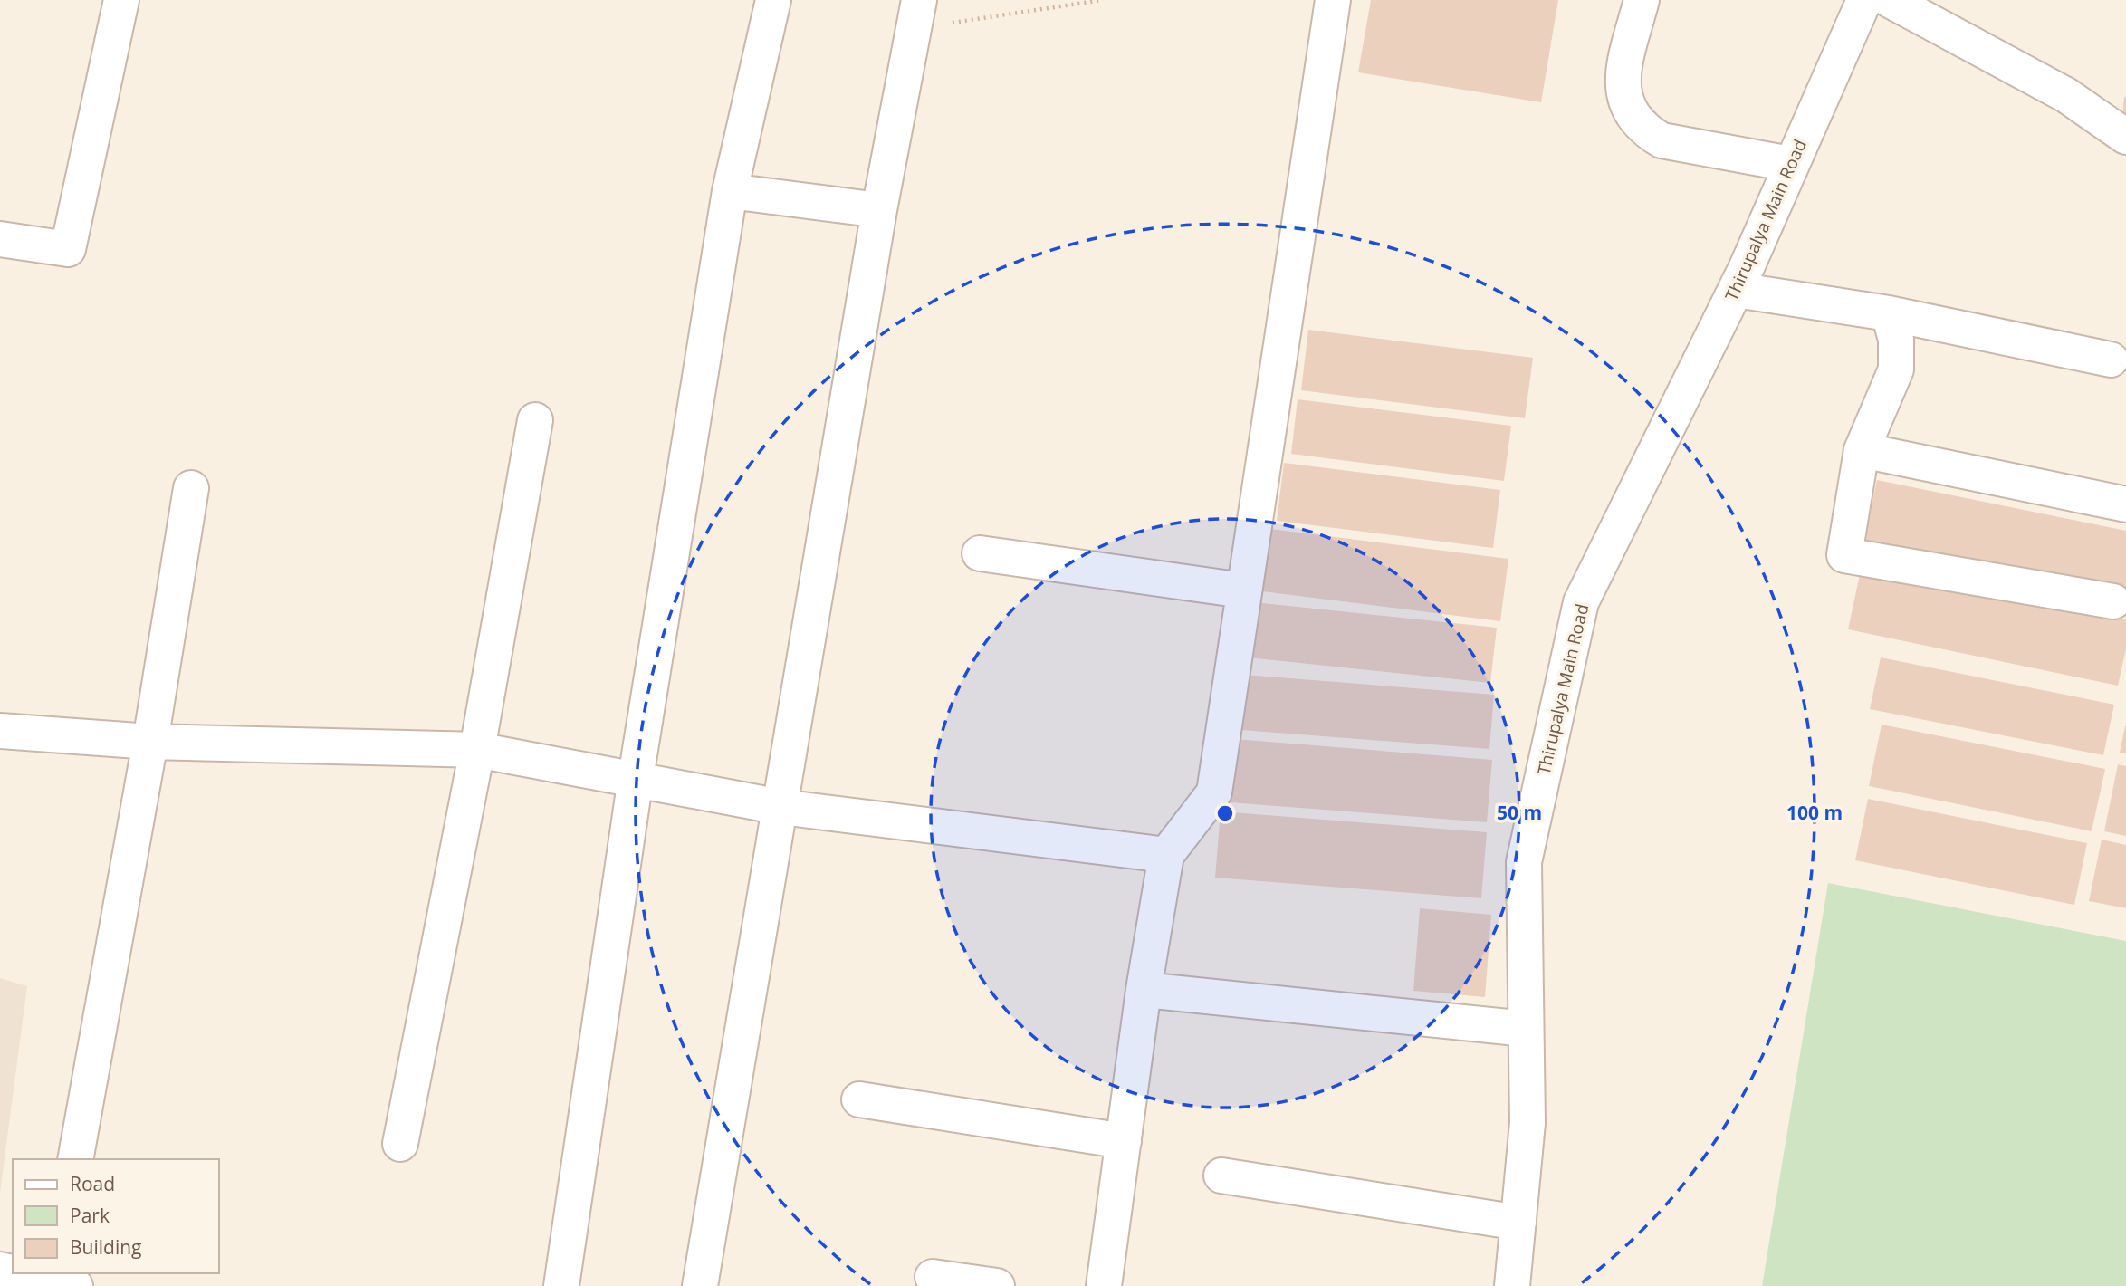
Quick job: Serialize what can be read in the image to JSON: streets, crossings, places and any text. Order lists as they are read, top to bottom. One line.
{"streets":{"street":["Thirupalya Main Road"]},"legend":["Road","Park","Building"],"rings":["50 m","100 m"]}
